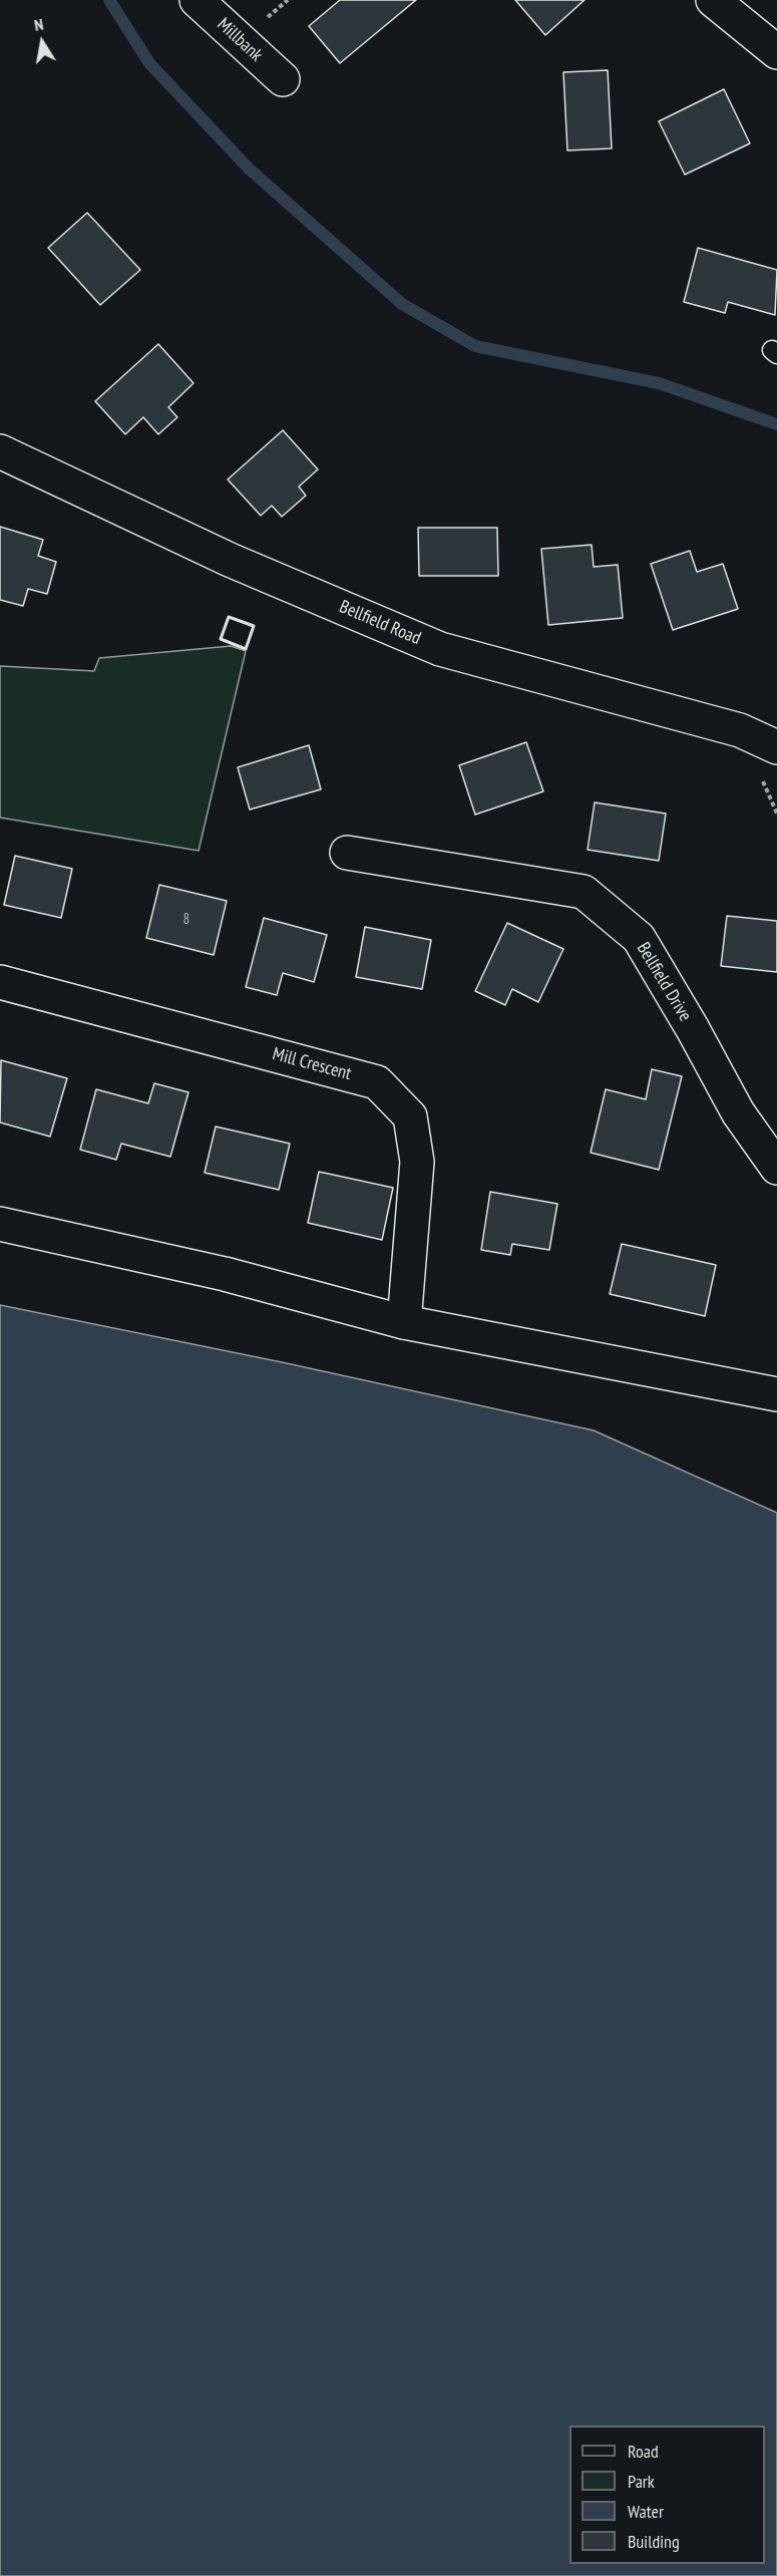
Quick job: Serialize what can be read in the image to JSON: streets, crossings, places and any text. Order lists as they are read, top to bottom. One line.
{"streets":{"street":["Millbank","Bellfield Road","Bellfield Drive","Mill Crescent"]},"house_numbers":["8"],"legend":["Road","Park","Water","Building"],"north":"top"}
